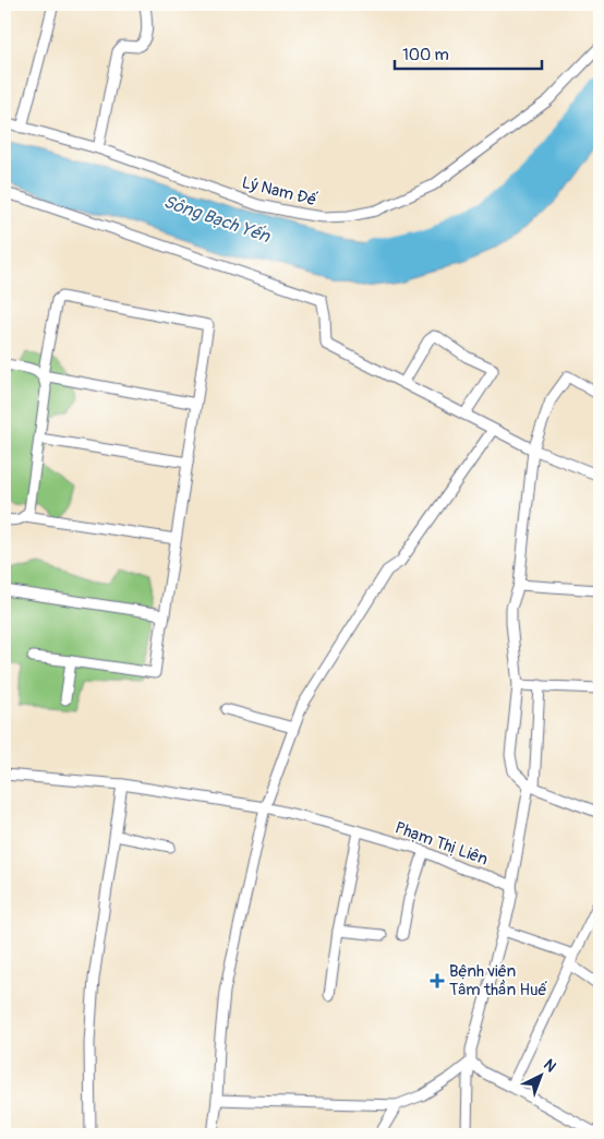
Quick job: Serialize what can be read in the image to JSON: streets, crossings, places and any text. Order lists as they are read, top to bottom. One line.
{"streets":{"street":["Lý Nam Đế","Phạm Thị Liên"]},"water":["Sông Bạch Yến"],"places":{"health":["Bệnh viện Tâm thần Huế"]},"scale_bar":"100 m","north":"top right"}
